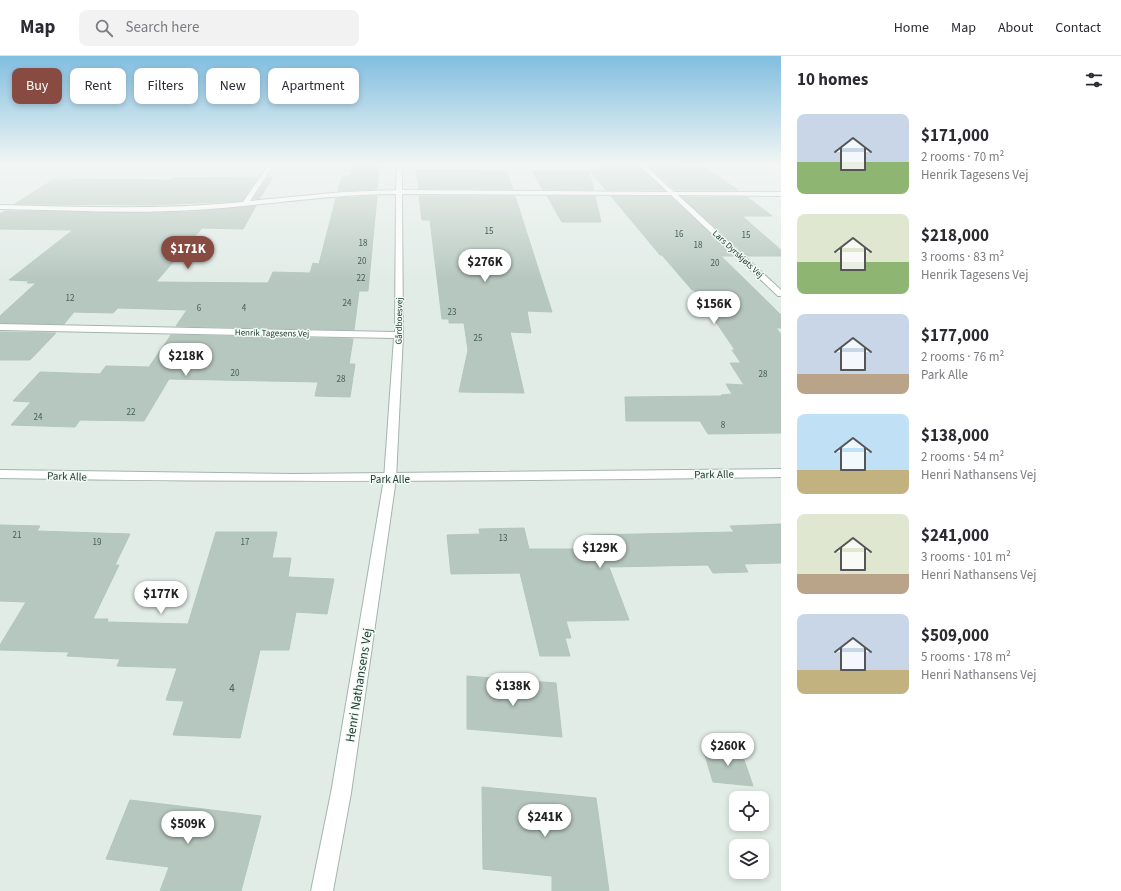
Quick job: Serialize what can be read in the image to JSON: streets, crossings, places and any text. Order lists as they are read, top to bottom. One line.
{"streets":{"street":["Lars Dyrskjøts Vej","Gårdboesvej","Henrik Tagesens Vej","Park Alle","Henri Nathansens Vej"]},"crossings":[["Gårdboesvej","Henrik Tagesens Vej"],["Gårdboesvej","Park Alle"],["Gårdboesvej","Henri Nathansens Vej"],["Park Alle","Henri Nathansens Vej"]],"house_numbers":["15","16","15","18","18","20","20","22","12","24","6","4","23","25","20","28","28","22","24","8","21","13","19","17","4"],"page":{"header":"Map","search":"Search here","nav":["Home","Map","About","Contact"],"heading":"10 homes","chip":["Buy","Rent","Filters","New","Apartment"],"list":[{"name":"$171,000","note":"2 rooms · 70 m² · Henrik Tagesens Vej"},{"name":"$218,000","note":"3 rooms · 83 m² · Henrik Tagesens Vej"},{"name":"$177,000","note":"2 rooms · 76 m² · Park Alle"},{"name":"$138,000","note":"2 rooms · 54 m² · Henri Nathansens Vej"},{"name":"$241,000","note":"3 rooms · 101 m² · Henri Nathansens Vej"},{"name":"$509,000","note":"5 rooms · 178 m² · Henri Nathansens Vej"}],"price":["$171K","$276K","$156K","$218K","$129K","$177K","$138K","$260K","$241K","$509K"]}}
